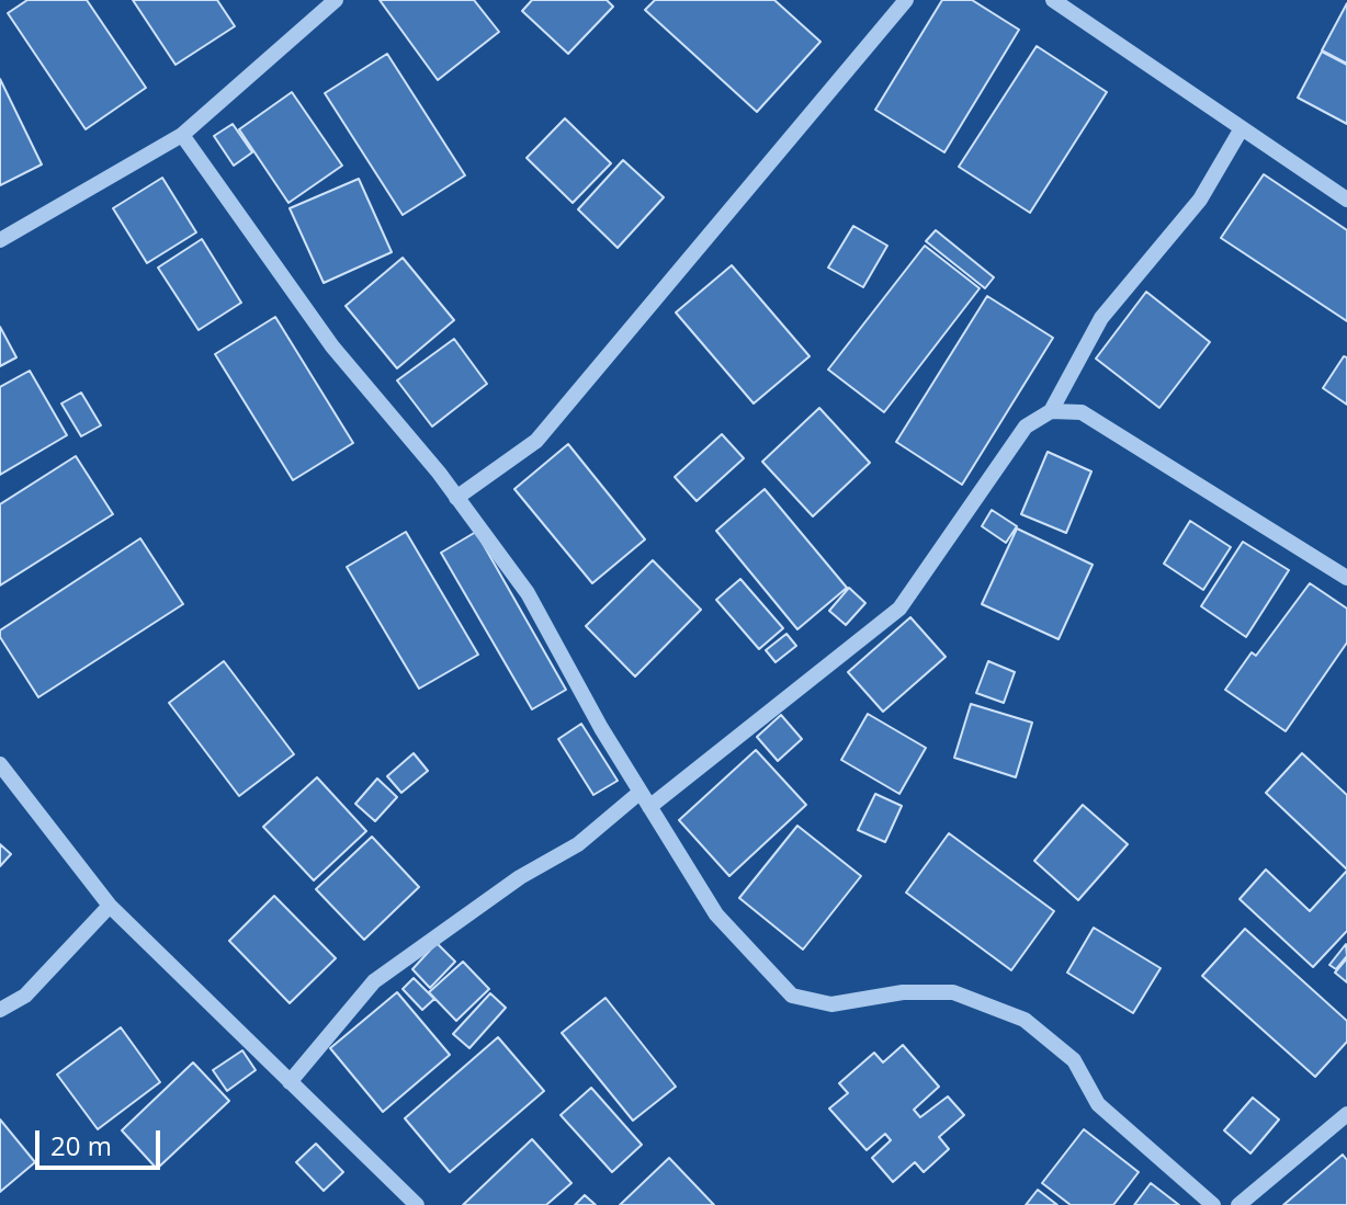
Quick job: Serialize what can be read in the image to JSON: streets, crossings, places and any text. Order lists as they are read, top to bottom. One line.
{"scale_bar":"20 m"}
